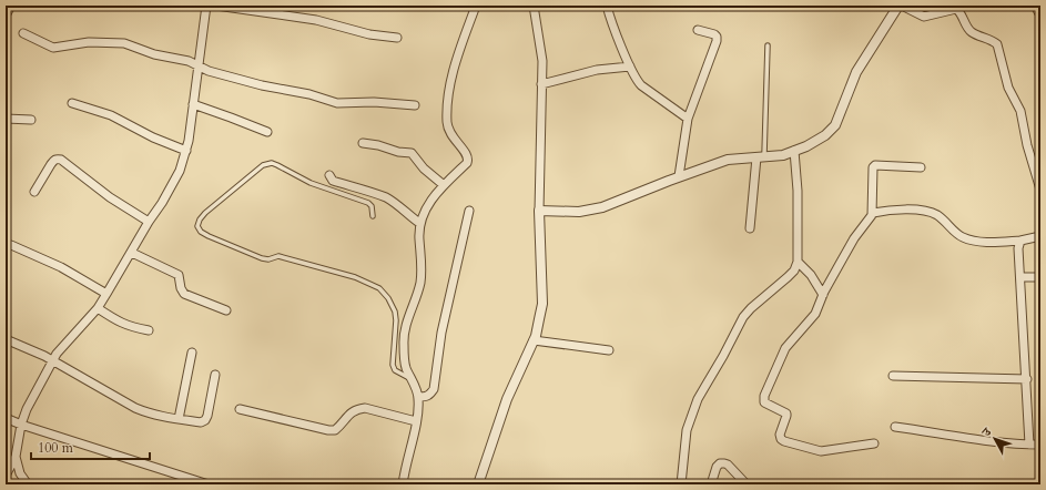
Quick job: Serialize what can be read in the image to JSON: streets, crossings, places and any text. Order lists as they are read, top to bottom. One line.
{"scale_bar":"100 m","north":"top left"}
